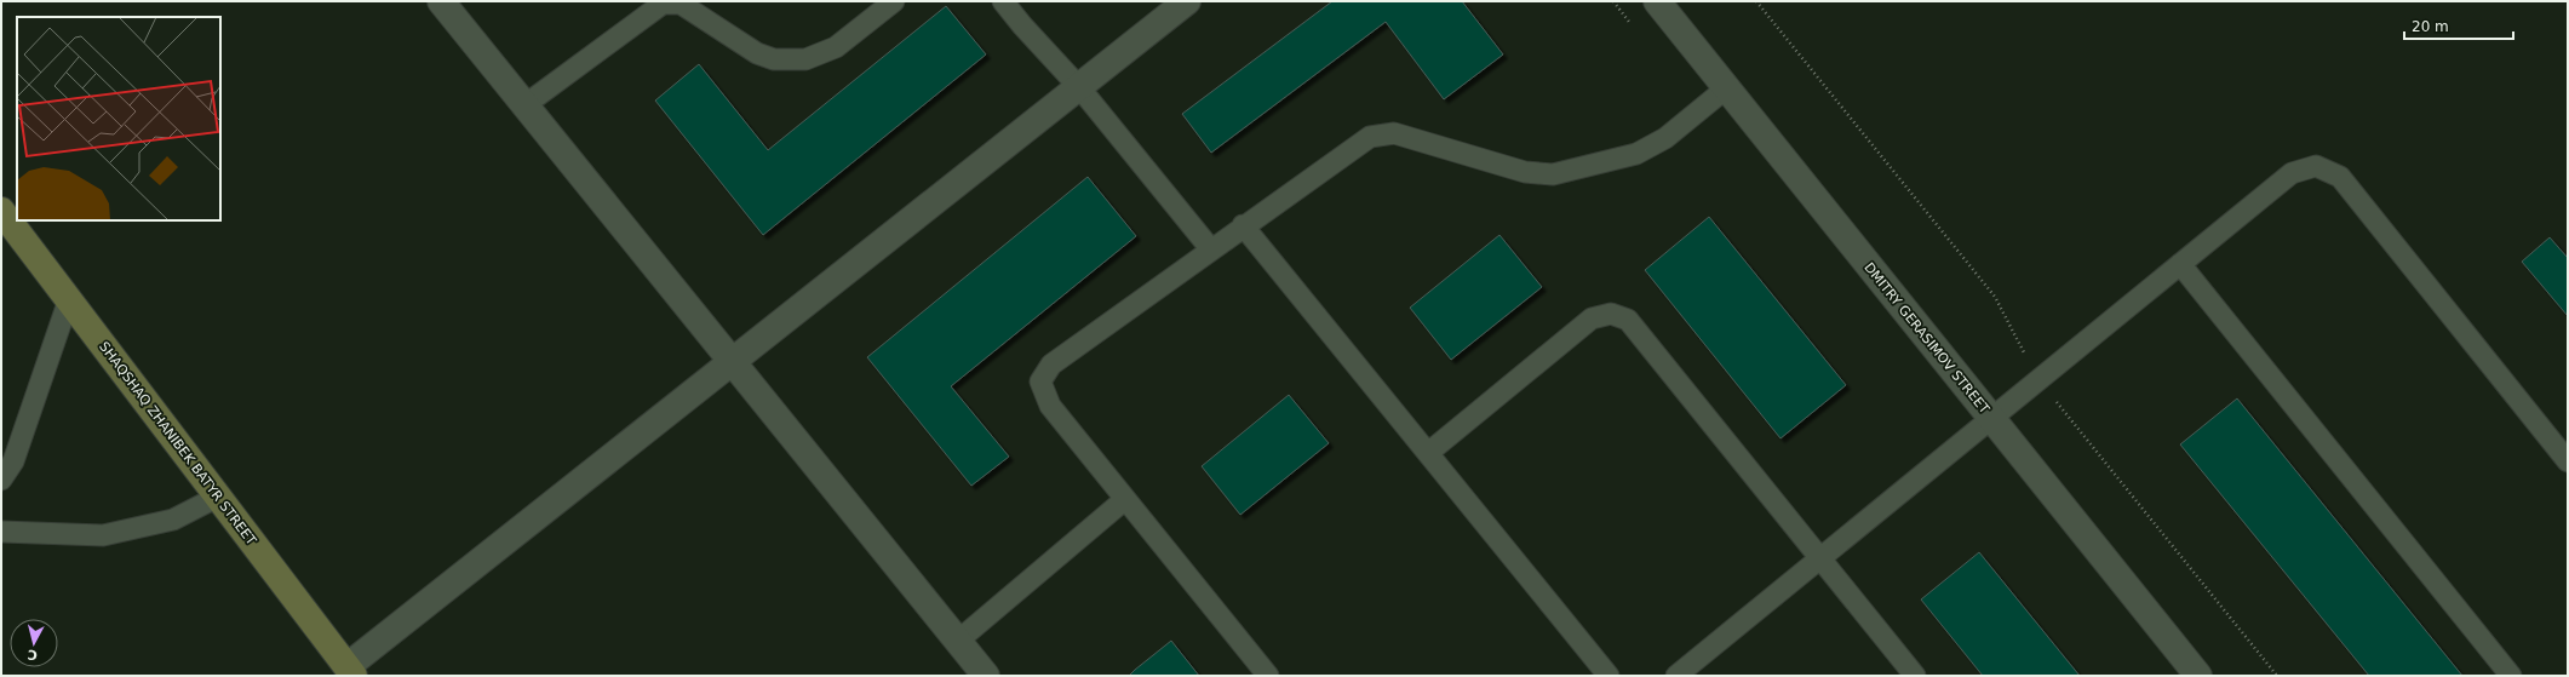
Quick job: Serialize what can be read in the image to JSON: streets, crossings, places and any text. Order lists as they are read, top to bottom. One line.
{"streets":{"main road":["SHAQSHAQ ZHANIBEK BATYR STREET"],"street":["DMITRY GERASIMOV STREET"]},"scale_bar":"20 m","north":"bottom"}
